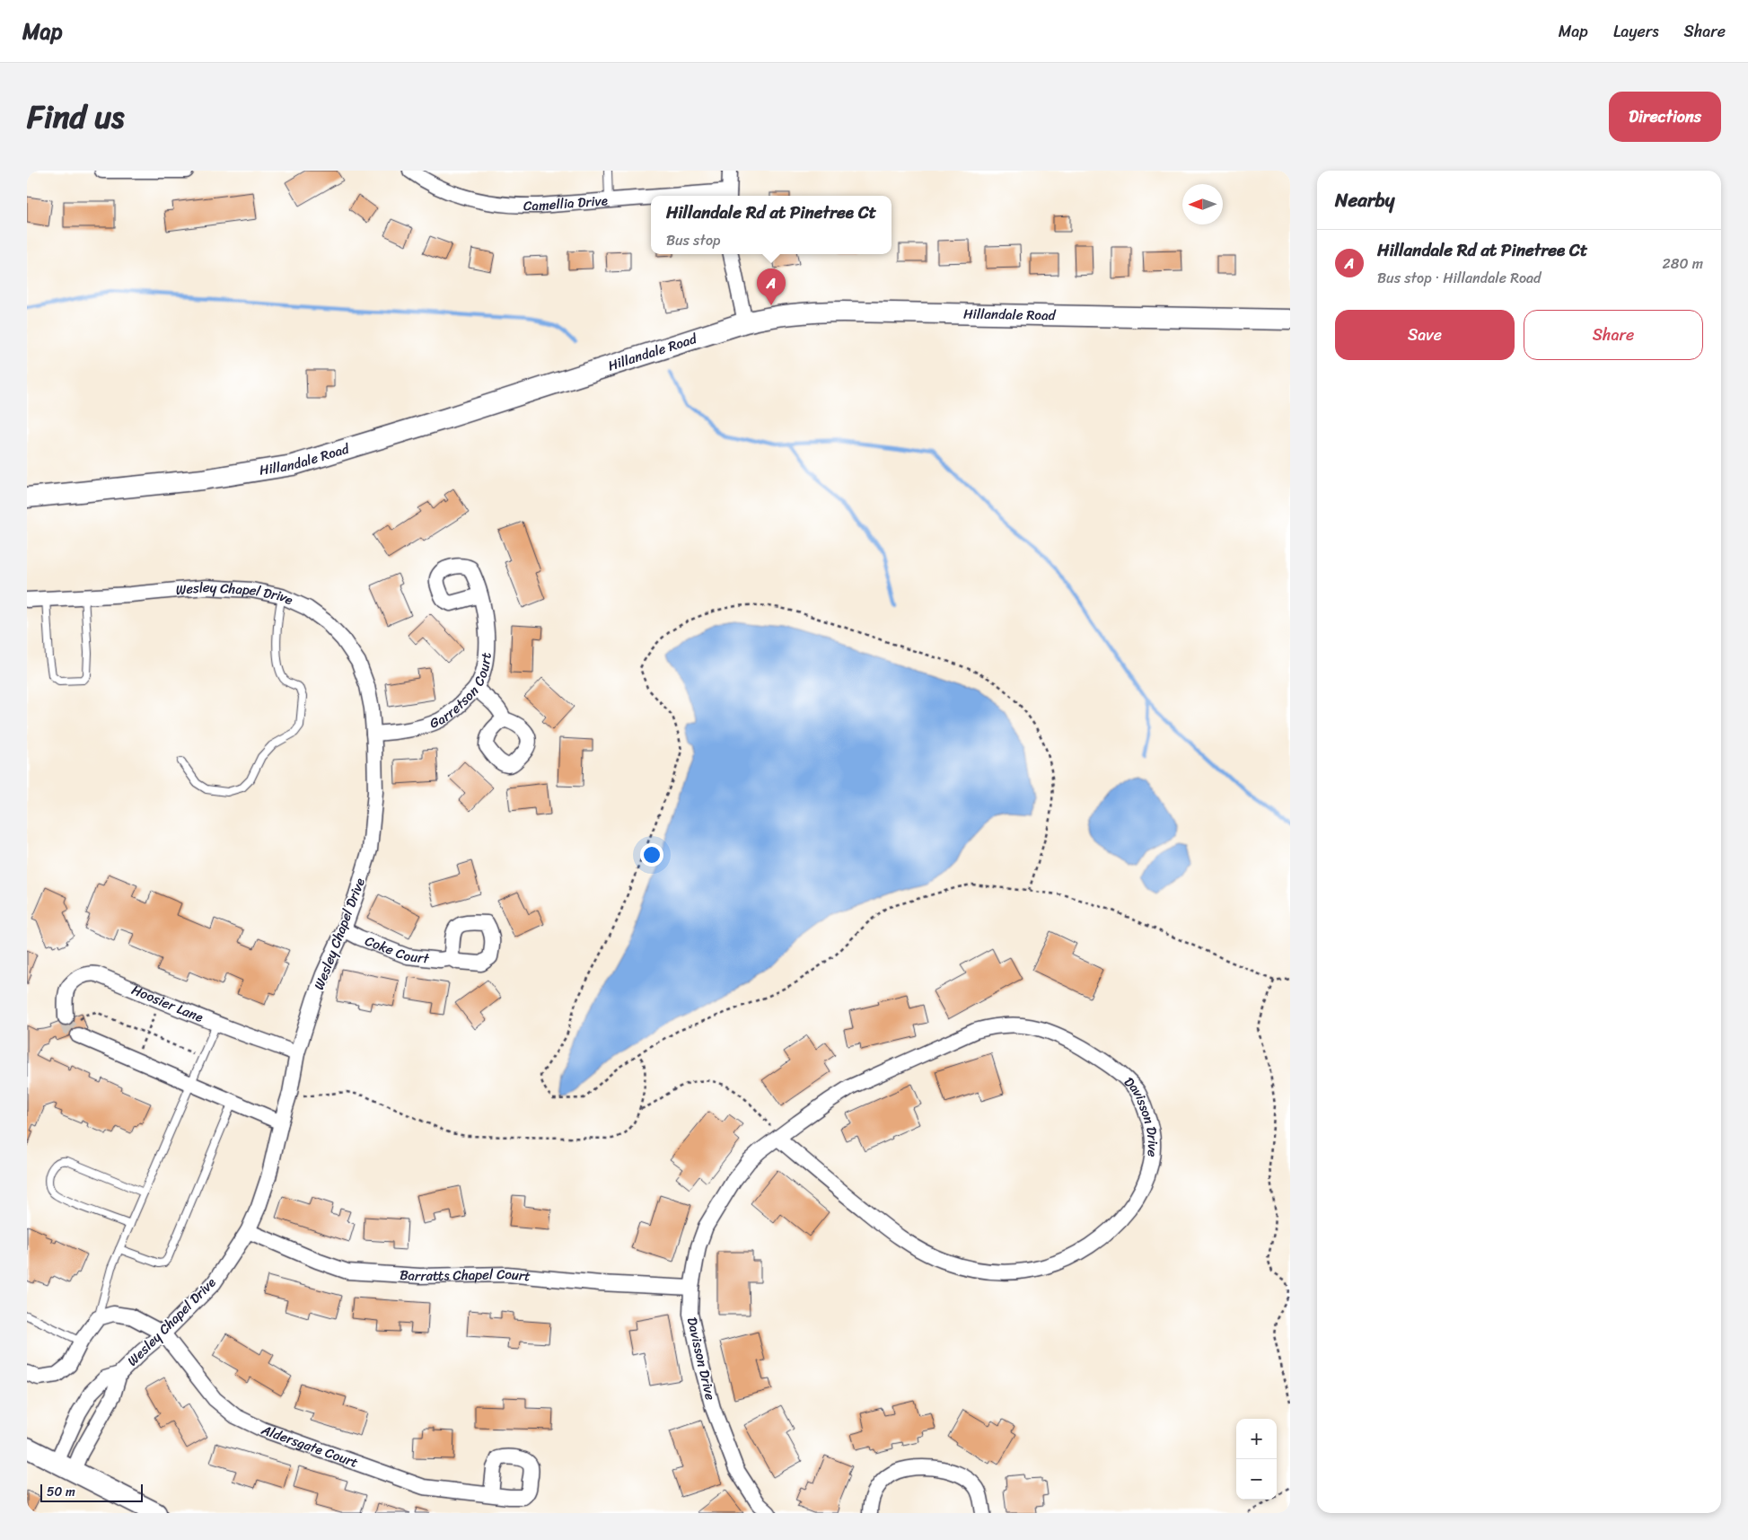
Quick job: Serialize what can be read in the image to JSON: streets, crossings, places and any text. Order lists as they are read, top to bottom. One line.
{"streets":{"street":["Camellia Drive","Hillandale Road","Wesley Chapel Drive","Garretson Court","Coke Court","Hoosier Lane","Davisson Drive","Barratts Chapel Court","Aldersgate Court"]},"crossings":[["Wesley Chapel Drive","Garretson Court"],["Wesley Chapel Drive","Coke Court"],["Wesley Chapel Drive","Hoosier Lane"],["Wesley Chapel Drive","Barratts Chapel Court"],["Wesley Chapel Drive","Aldersgate Court"],["Davisson Drive","Barratts Chapel Court"]],"scale_bar":"50 m","north":"left","page":{"header":"Map","nav":["Map","Layers","Share"],"title":"Find us","buttons":["Directions",["Save","Share"]],"heading":"Nearby","popup":["Hillandale Rd at Pinetree Ct","Bus stop"],"list":[{"mark":"A","name":"Hillandale Rd at Pinetree Ct","note":"Bus stop · Hillandale Road","value":"280 m"}],"pins":"A","map_buttons":["+","−"],"scale":"50 m"}}
